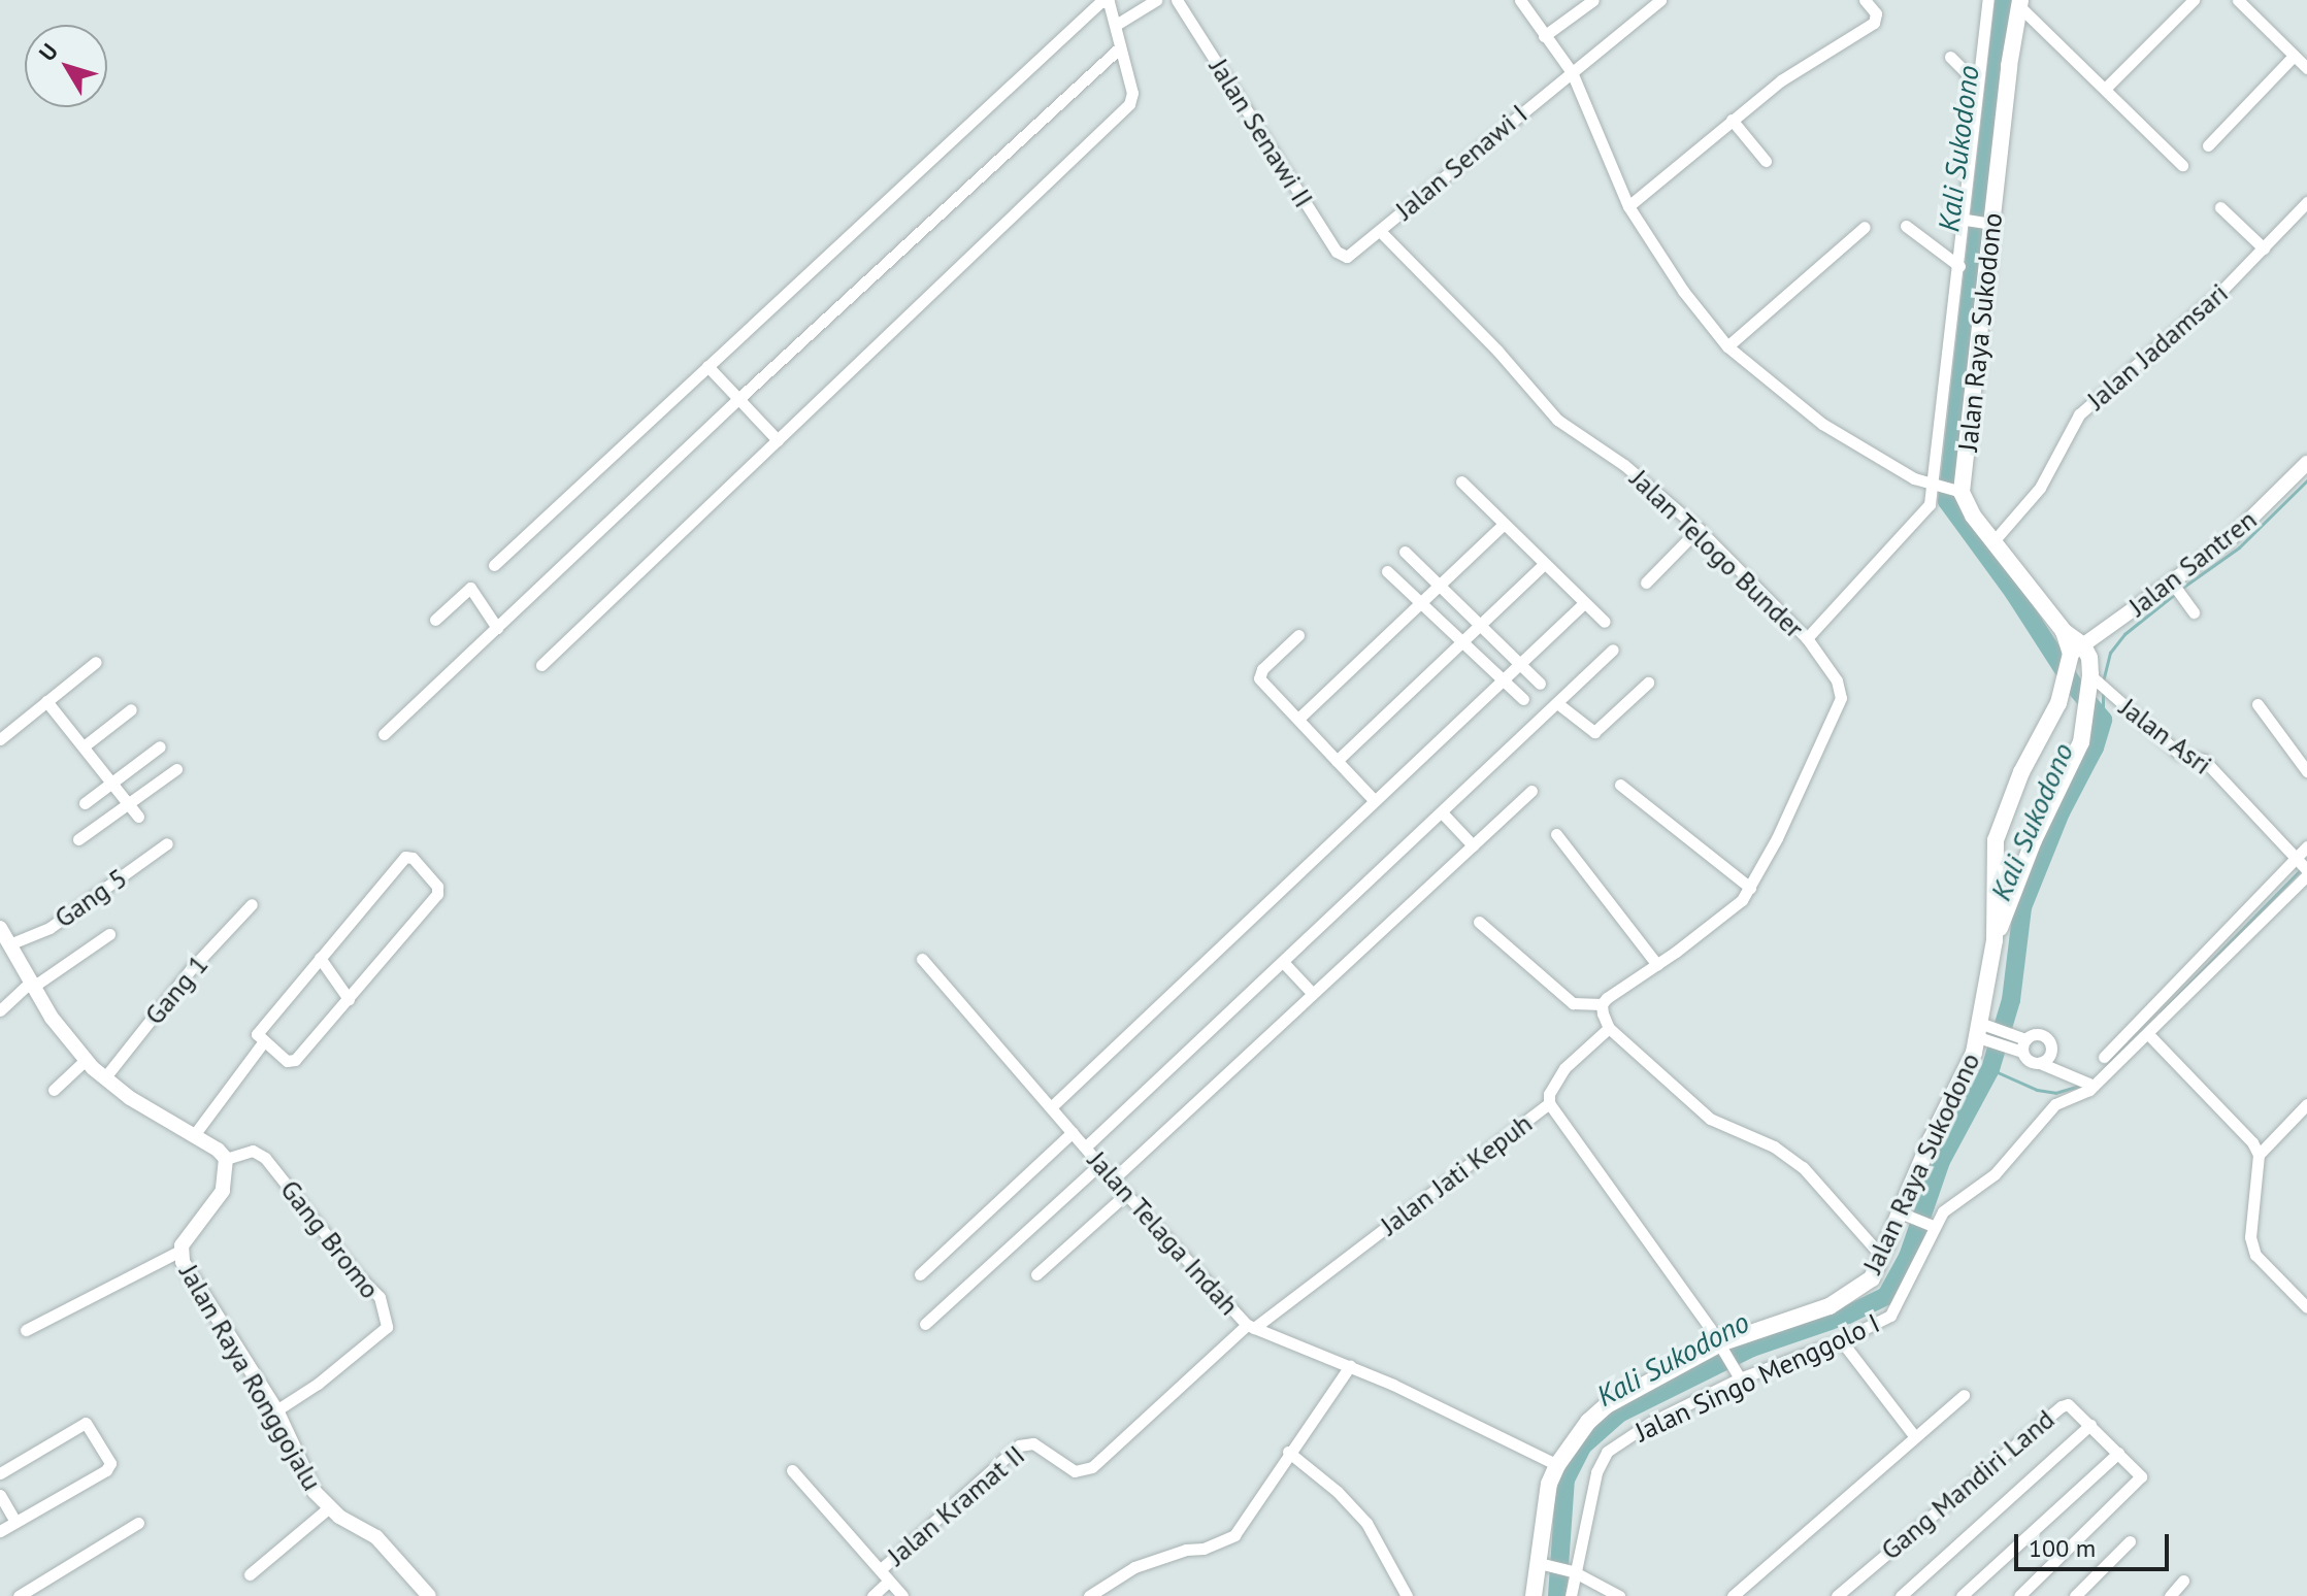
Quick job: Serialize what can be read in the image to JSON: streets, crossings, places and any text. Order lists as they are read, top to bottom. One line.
{"streets":{"main road":["Jalan Raya Sukodono"],"street":["Jalan Senawi II","Jalan Senawi I","Jalan Jadamsari","Jalan Telogo Bunder","Jalan Santren","Jalan Asri","Gang 5","Gang 1","Jalan Jati Kepuh","Jalan Telaga Indah","Gang Bromo","Jalan Raya Ronggojalu","Jalan Singo Menggolo I","Gang Mandiri Land","Jalan Kramat II"]},"crossings":[["Jalan Senawi II","Jalan Senawi I"],["Jalan Senawi I","Jalan Telogo Bunder"],["Jalan Raya Sukodono","Jalan Santren"],["Jalan Raya Sukodono","Jalan Asri"],["Jalan Raya Sukodono","Jalan Jati Kepuh"],["Jalan Raya Sukodono","Jalan Telaga Indah"],["Jalan Asri","Jalan Singo Menggolo I"],["Jalan Jati Kepuh","Jalan Telaga Indah"],["Jalan Jati Kepuh","Jalan Singo Menggolo I"],["Jalan Jati Kepuh","Jalan Kramat II"],["Gang Bromo","Jalan Raya Ronggojalu"]],"water":["Kali Sukodono"],"scale_bar":"100 m","north":"top left"}
